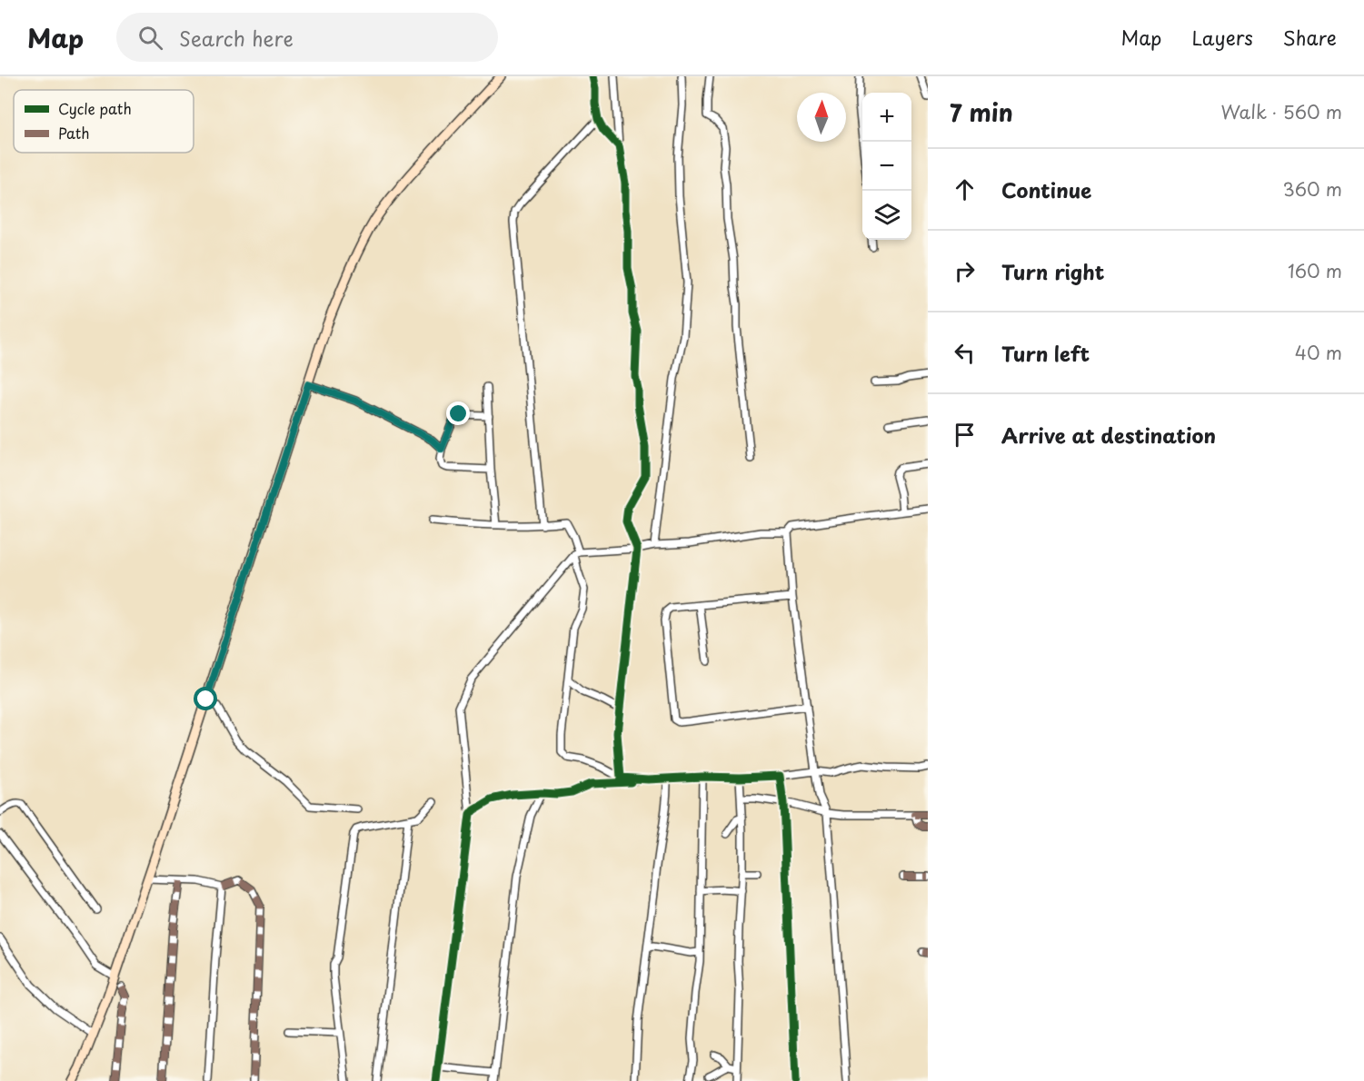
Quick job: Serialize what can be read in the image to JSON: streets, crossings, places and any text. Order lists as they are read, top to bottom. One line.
{"legend":["Cycle path","Path"],"north":"top","page":{"header":"Map","search":"Search here","nav":["Map","Layers","Share"],"heading":["7 min","Walk · 560 m"],"map_buttons":["+","−"],"list":[["Continue","360 m"],["Turn right","160 m"],["Turn left","40 m"],"Arrive at destination"]}}
